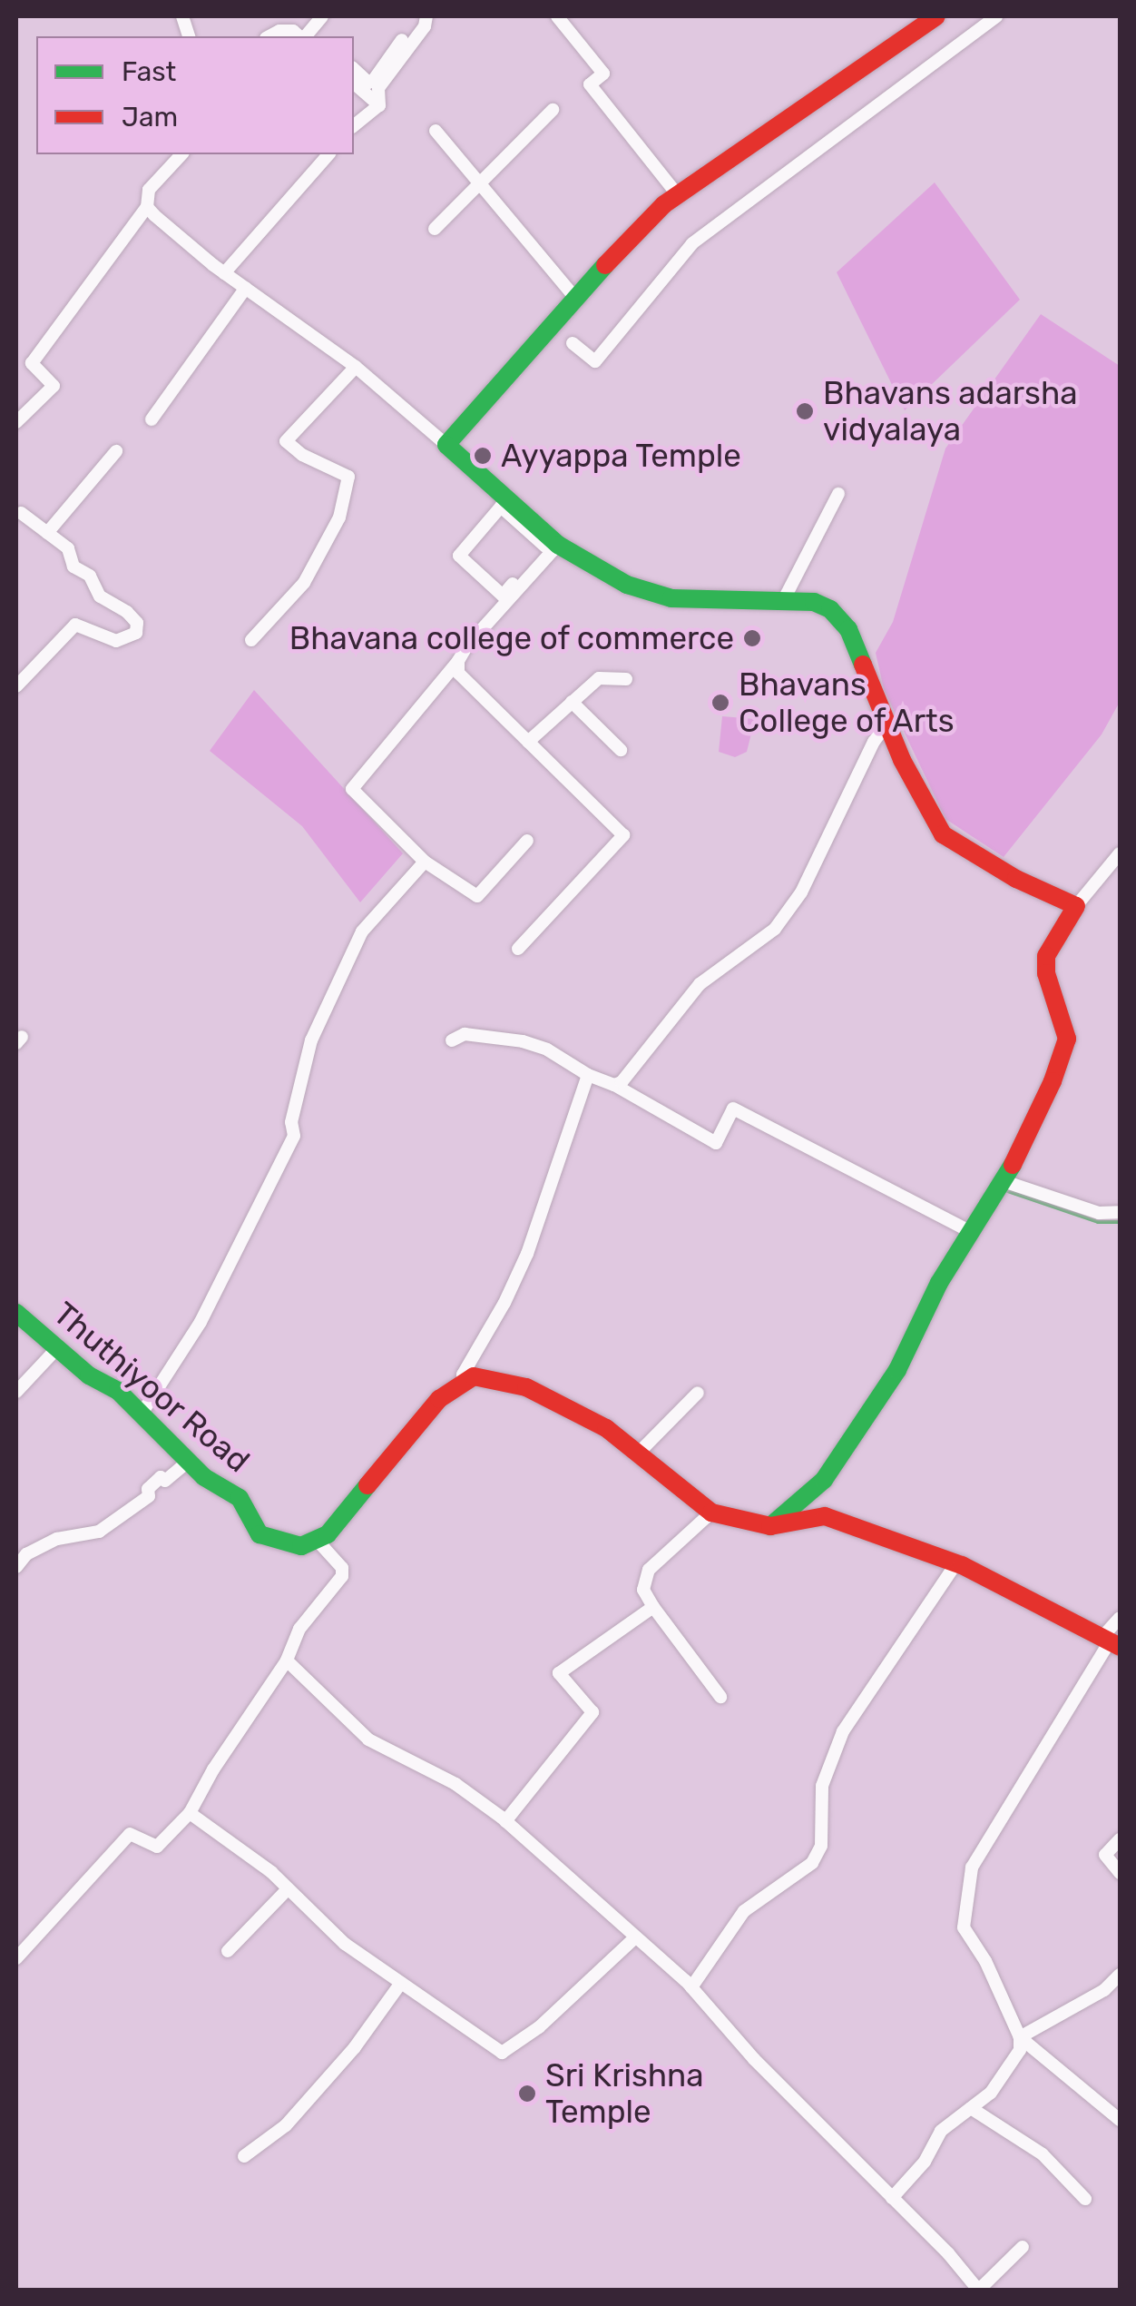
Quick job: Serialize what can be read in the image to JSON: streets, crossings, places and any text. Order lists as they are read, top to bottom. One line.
{"streets":{"street":["Thuthiyoor Road"]},"places":["Bhavans adarsha vidyalaya","Ayyappa Temple","Bhavana college of commerce","Bhavans College of Arts","Sri Krishna Temple"],"legend":["Fast","Jam"]}
